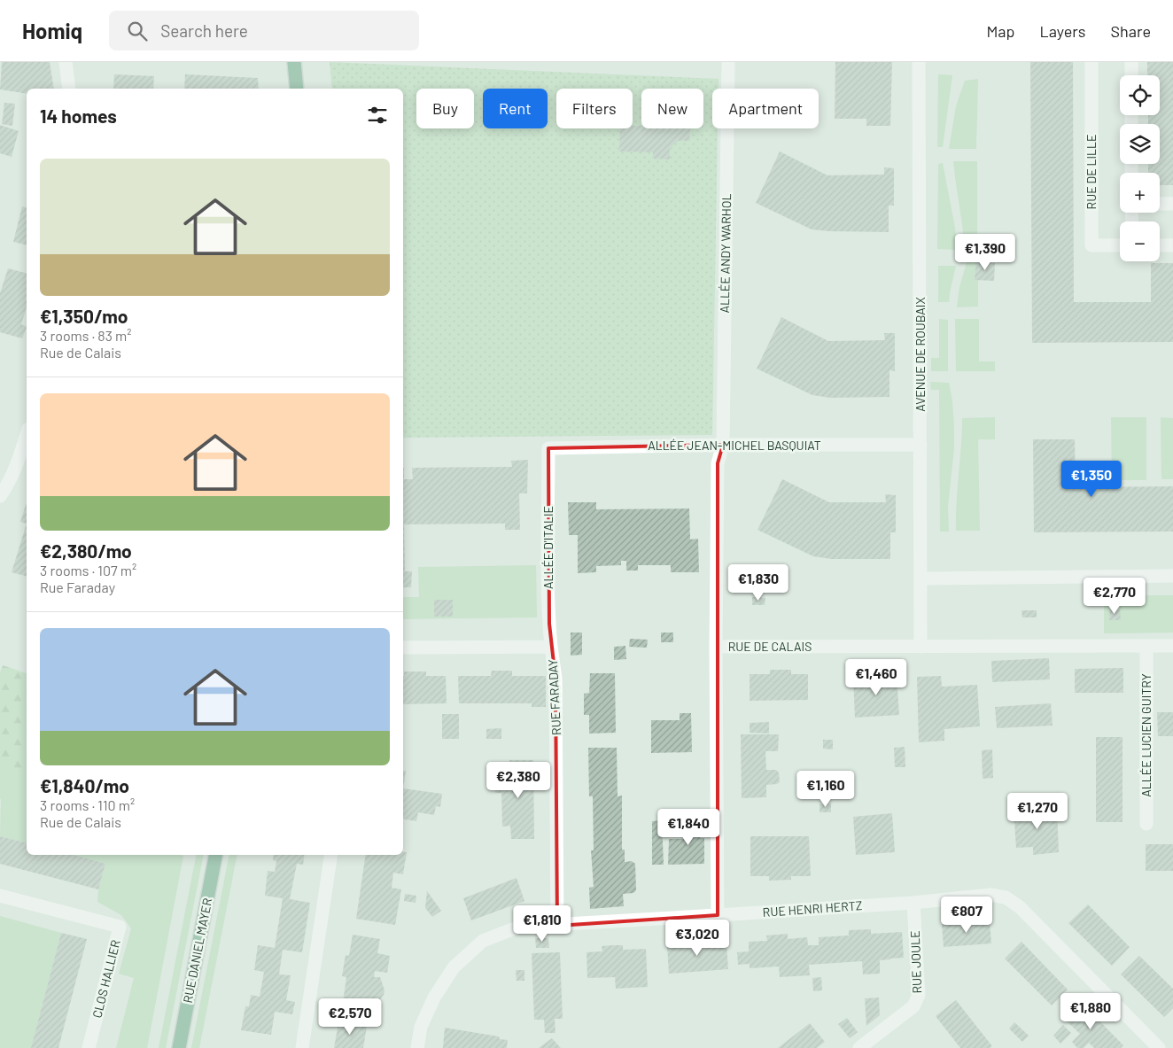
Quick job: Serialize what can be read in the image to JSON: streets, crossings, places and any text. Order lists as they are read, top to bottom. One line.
{"streets":{"main road":["RUE DANIEL MAYER"],"street":["RUE DE LILLE","ALLÉE ANDY WARHOL","AVENUE DE ROUBAIX","ALLÉE JEAN-MICHEL BASQUIAT","ALLÉE D'ITALIE","RUE DE CALAIS","RUE FARADAY","ALLÉE LUCIEN GUITRY","RUE HENRI HERTZ","RUE JOULE","CLOS HALLIER"]},"crossings":[["ALLÉE ANDY WARHOL","ALLÉE JEAN-MICHEL BASQUIAT"],["ALLÉE ANDY WARHOL","RUE DE CALAIS"],["AVENUE DE ROUBAIX","ALLÉE JEAN-MICHEL BASQUIAT"],["AVENUE DE ROUBAIX","RUE DE CALAIS"],["ALLÉE JEAN-MICHEL BASQUIAT","ALLÉE D'ITALIE"],["ALLÉE D'ITALIE","RUE FARADAY"],["RUE DE CALAIS","ALLÉE LUCIEN GUITRY"],["RUE DE CALAIS","RUE HENRI HERTZ"],["RUE FARADAY","RUE HENRI HERTZ"],["RUE HENRI HERTZ","RUE JOULE"]],"page":{"header":"Homiq","search":"Search here","nav":["Map","Layers","Share"],"map_buttons":["+","−"],"chip":["Buy","Rent","Filters","New","Apartment"],"heading":"14 homes","list":[{"name":"€1,350/mo","note":"3 rooms · 83 m² · Rue de Calais"},{"name":"€2,380/mo","note":"3 rooms · 107 m² · Rue Faraday"},{"name":"€1,840/mo","note":"3 rooms · 110 m² · Rue de Calais"}],"price":["€1,390","€1,350","€1,830","€2,770","€1,460","€2,380","€1,160","€1,270","€1,840","€807","€1,810","€3,020","€1,880","€2,570"]}}
